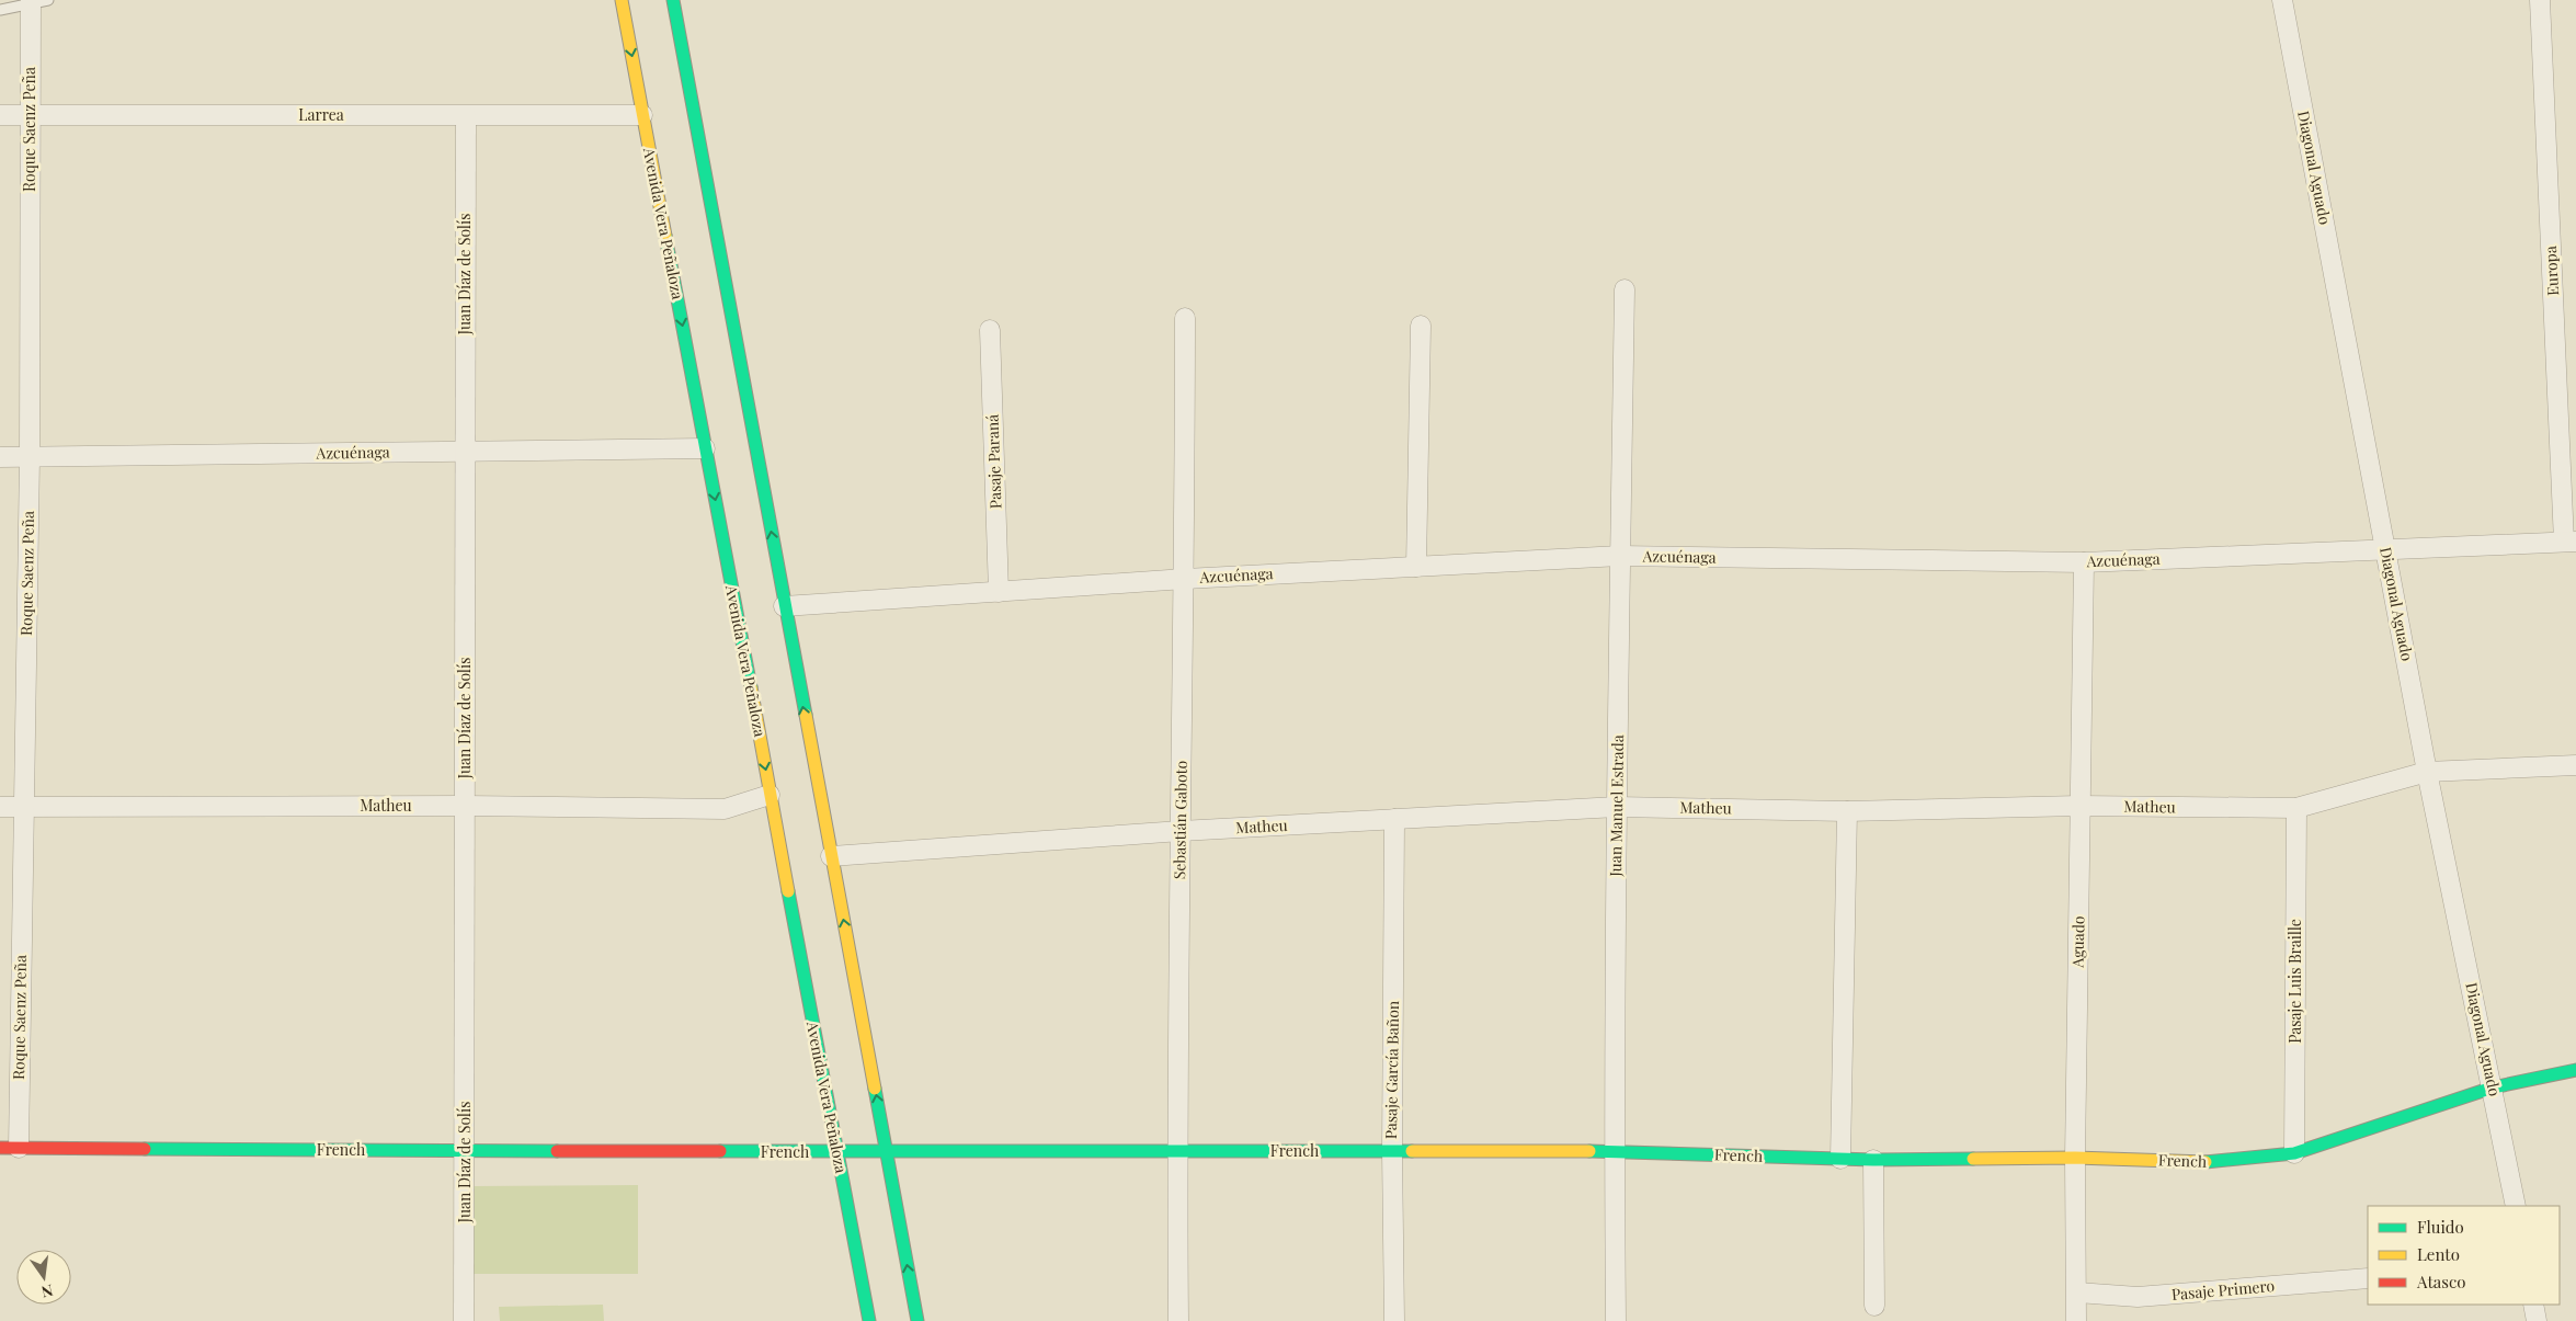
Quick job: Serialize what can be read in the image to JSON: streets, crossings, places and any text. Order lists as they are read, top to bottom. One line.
{"streets":{"main road":["Avenida Vera Peñaloza","French"],"street":["Larrea","Roque Saenz Peña","Diagonal Aguado","Europa","Juan Díaz de Solís","Azcuénaga","Pasaje Paraná","Matheu","Juan Manuel Estrada","Sebastián Gaboto","Aguado","Pasaje Luis Braille","Pasaje García Bañon","Pasaje Primero"]},"crossings":[["Larrea","Roque Saenz Peña"],["Larrea","Avenida Vera Peñaloza"],["Larrea","Juan Díaz de Solís"],["Roque Saenz Peña","Azcuénaga"],["Roque Saenz Peña","Matheu"],["Roque Saenz Peña","French"],["Diagonal Aguado","Azcuénaga"],["Diagonal Aguado","Matheu"],["Diagonal Aguado","French"],["Avenida Vera Peñaloza","Azcuénaga"],["Avenida Vera Peñaloza","Matheu"],["Avenida Vera Peñaloza","French"],["Europa","Azcuénaga"],["Juan Díaz de Solís","Azcuénaga"],["Juan Díaz de Solís","Matheu"],["Juan Díaz de Solís","French"],["Azcuénaga","Pasaje Paraná"],["Azcuénaga","Juan Manuel Estrada"],["Azcuénaga","Sebastián Gaboto"],["Azcuénaga","Aguado"],["Matheu","Juan Manuel Estrada"],["Matheu","Sebastián Gaboto"],["Matheu","Aguado"],["Matheu","Pasaje Luis Braille"],["Matheu","Pasaje García Bañon"],["Juan Manuel Estrada","French"],["Sebastián Gaboto","French"],["Aguado","French"],["Aguado","Pasaje Primero"],["Pasaje Luis Braille","French"],["Pasaje García Bañon","French"]],"legend":["Fluido","Lento","Atasco"],"north":"bottom"}
